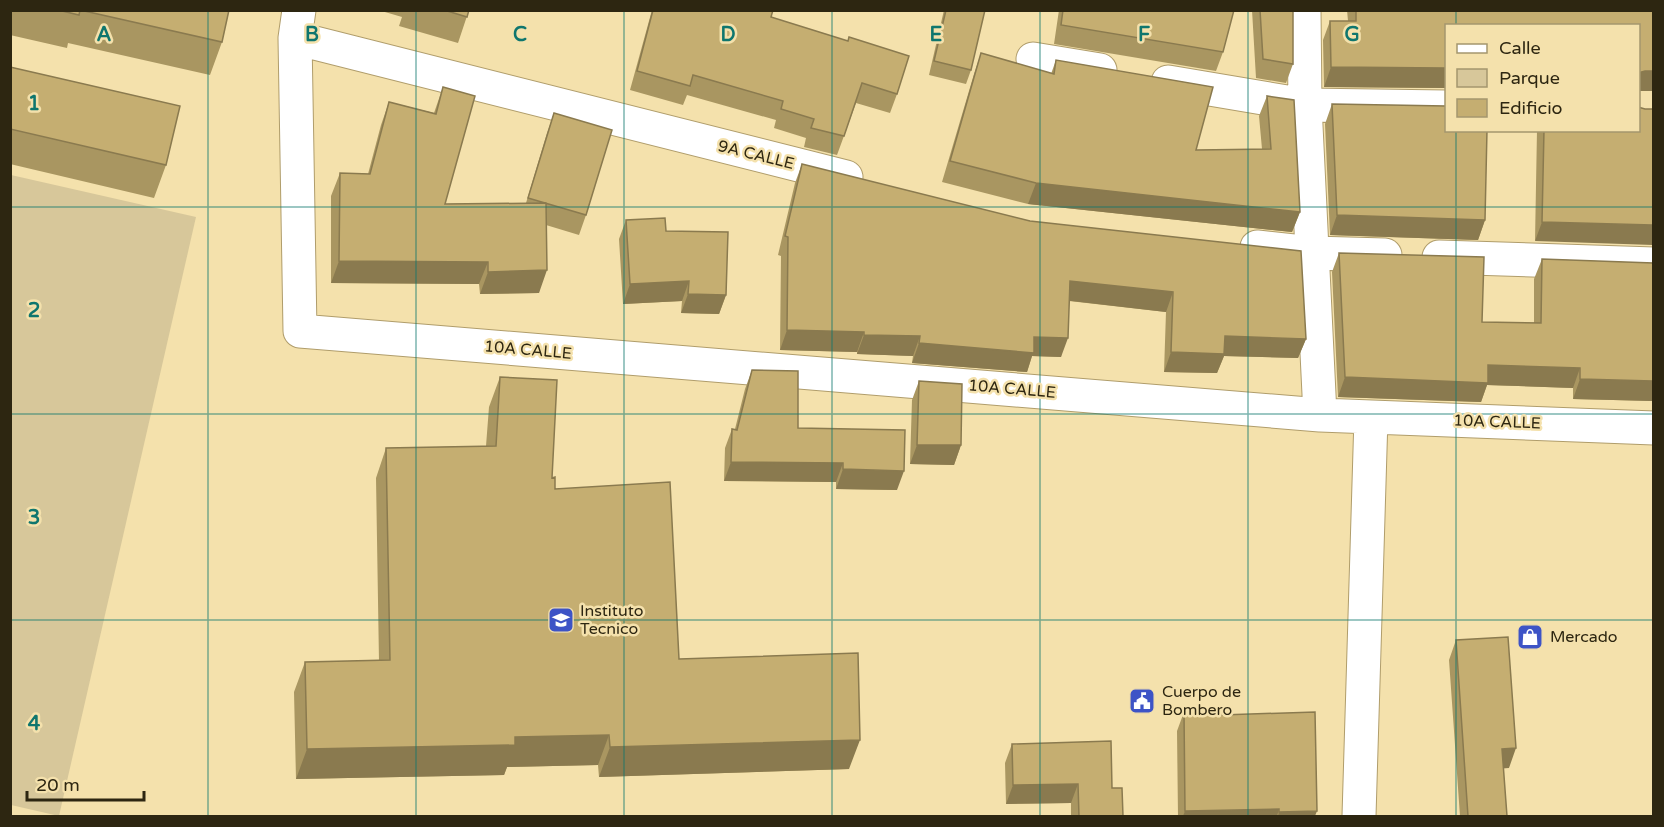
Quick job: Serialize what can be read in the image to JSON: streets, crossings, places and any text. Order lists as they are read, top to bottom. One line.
{"streets":{"street":["9A CALLE","10A CALLE"]},"crossings":[["9A CALLE","10A CALLE"]],"places":{"school or university":["Instituto Tecnico"],"shop":["Mercado"],"public building":["Cuerpo de Bombero"]},"legend":["Calle","Parque","Edificio"],"scale_bar":"20 m","grid":{"columns":["A","B","C","D","E","F","G"],"rows":["1","2","3","4"]}}
